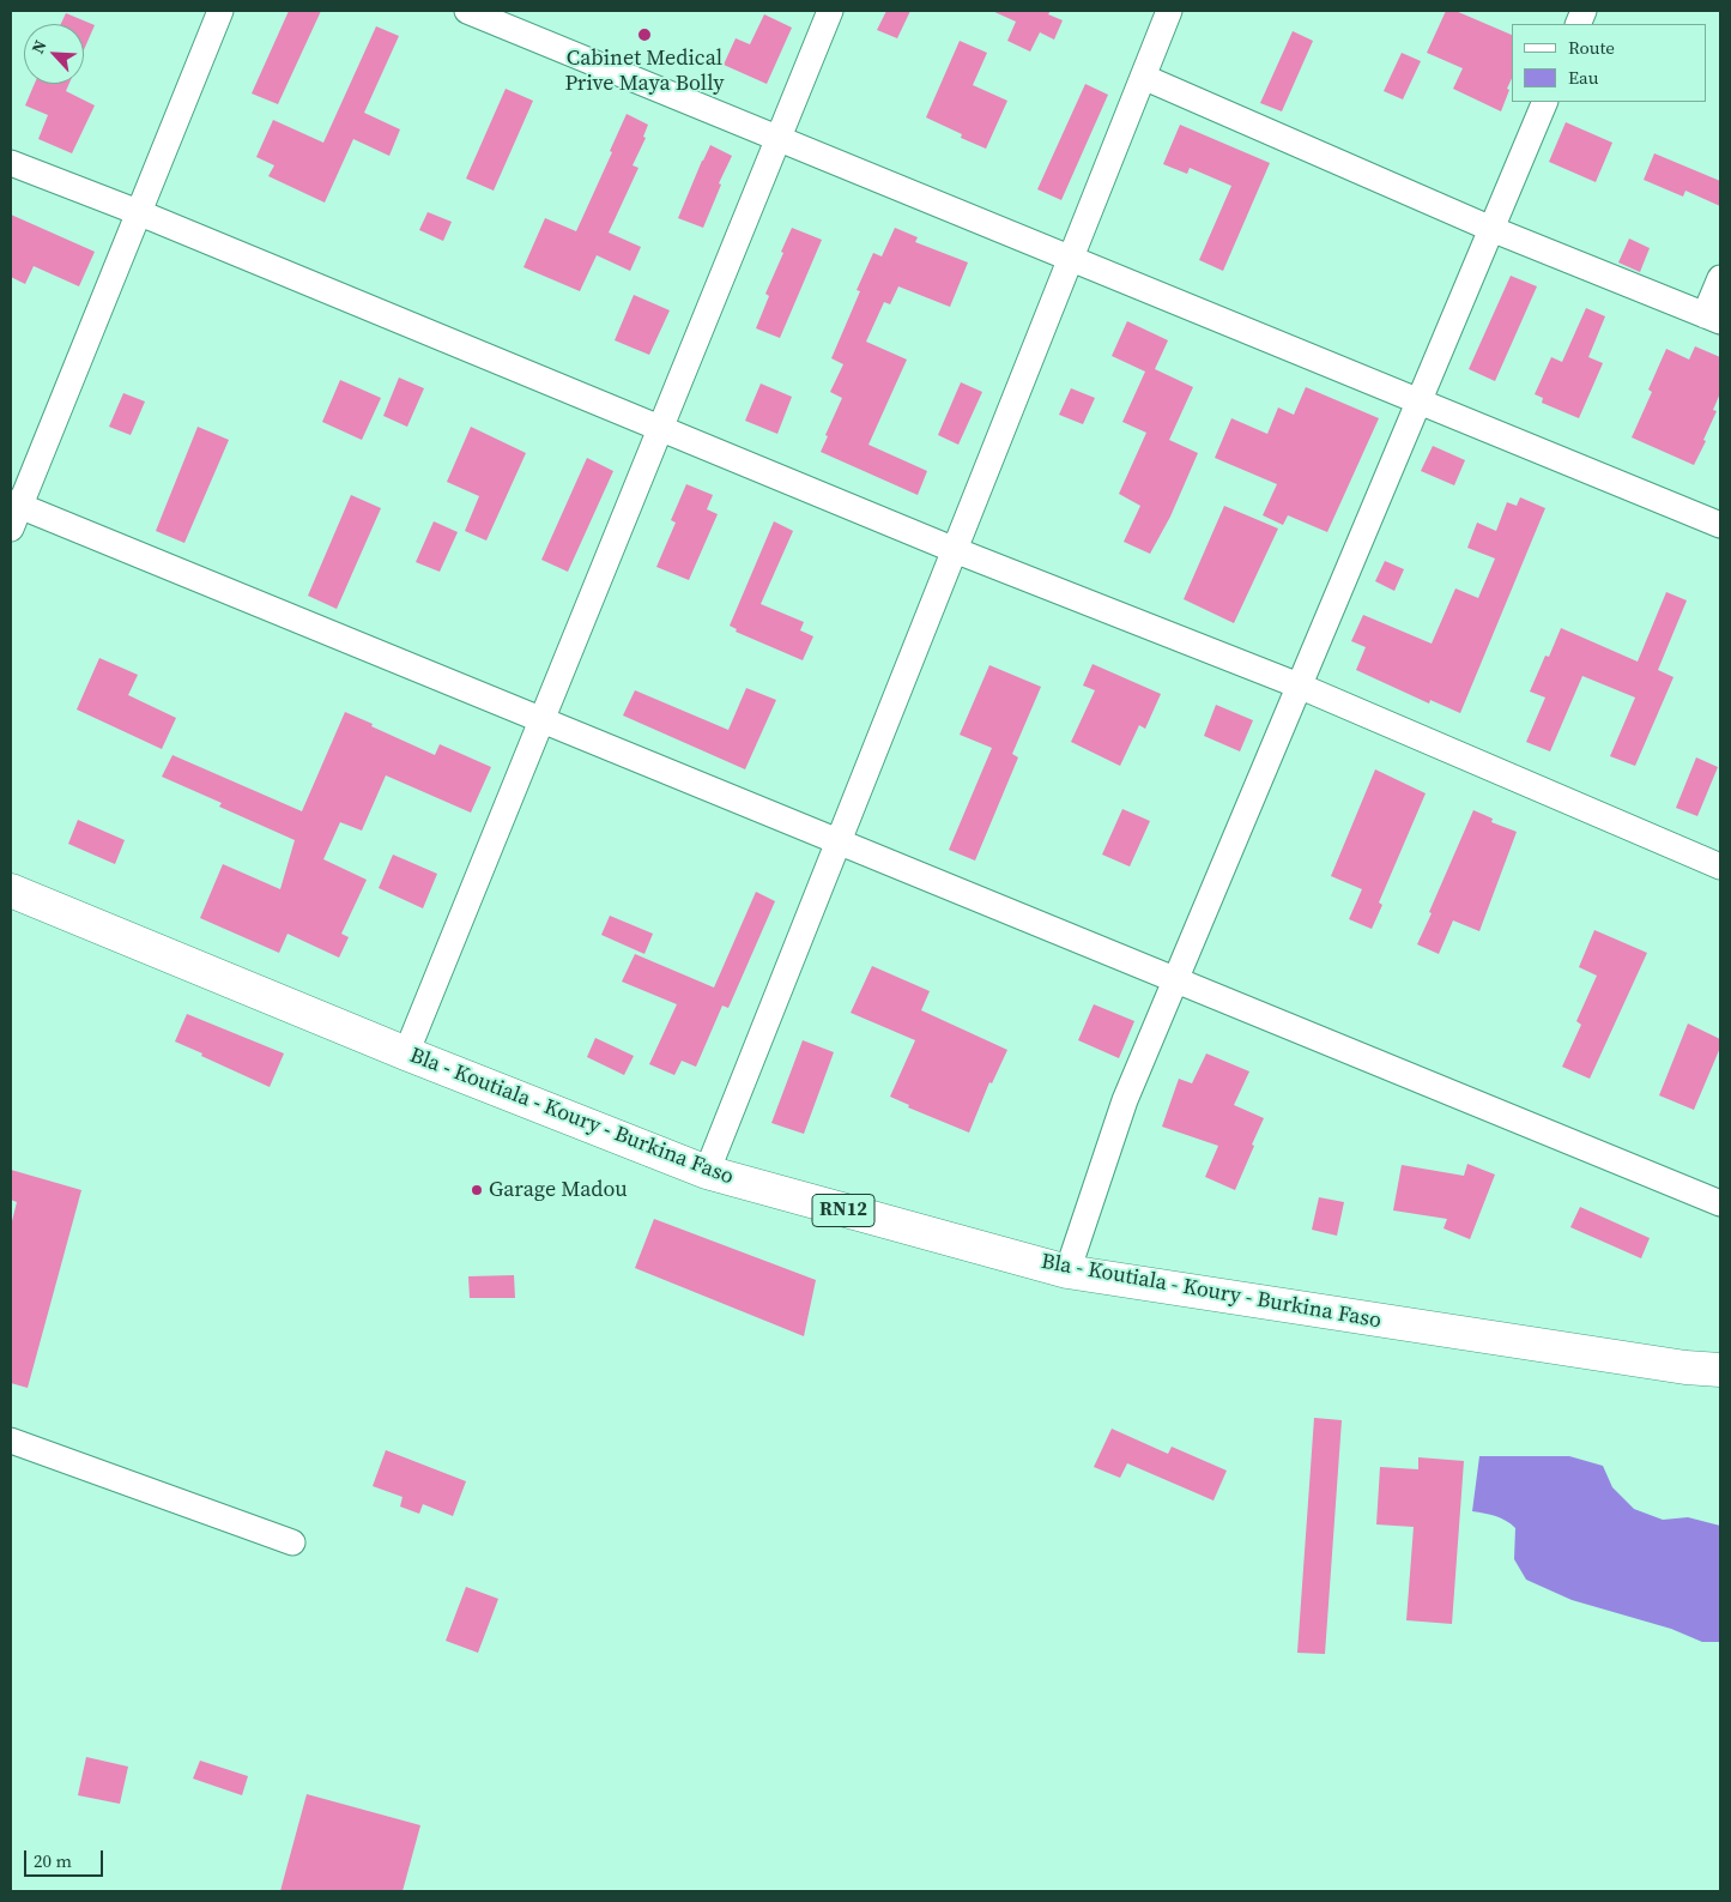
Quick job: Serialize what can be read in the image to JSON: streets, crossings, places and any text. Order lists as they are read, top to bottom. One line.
{"streets":{"main road":["Bla - Koutiala - Koury - Burkina Faso","RN12"]},"places":["Cabinet Medical Prive Maya Bolly","Garage Madou"],"legend":["Route","Eau"],"scale_bar":"20 m","north":"top left"}
